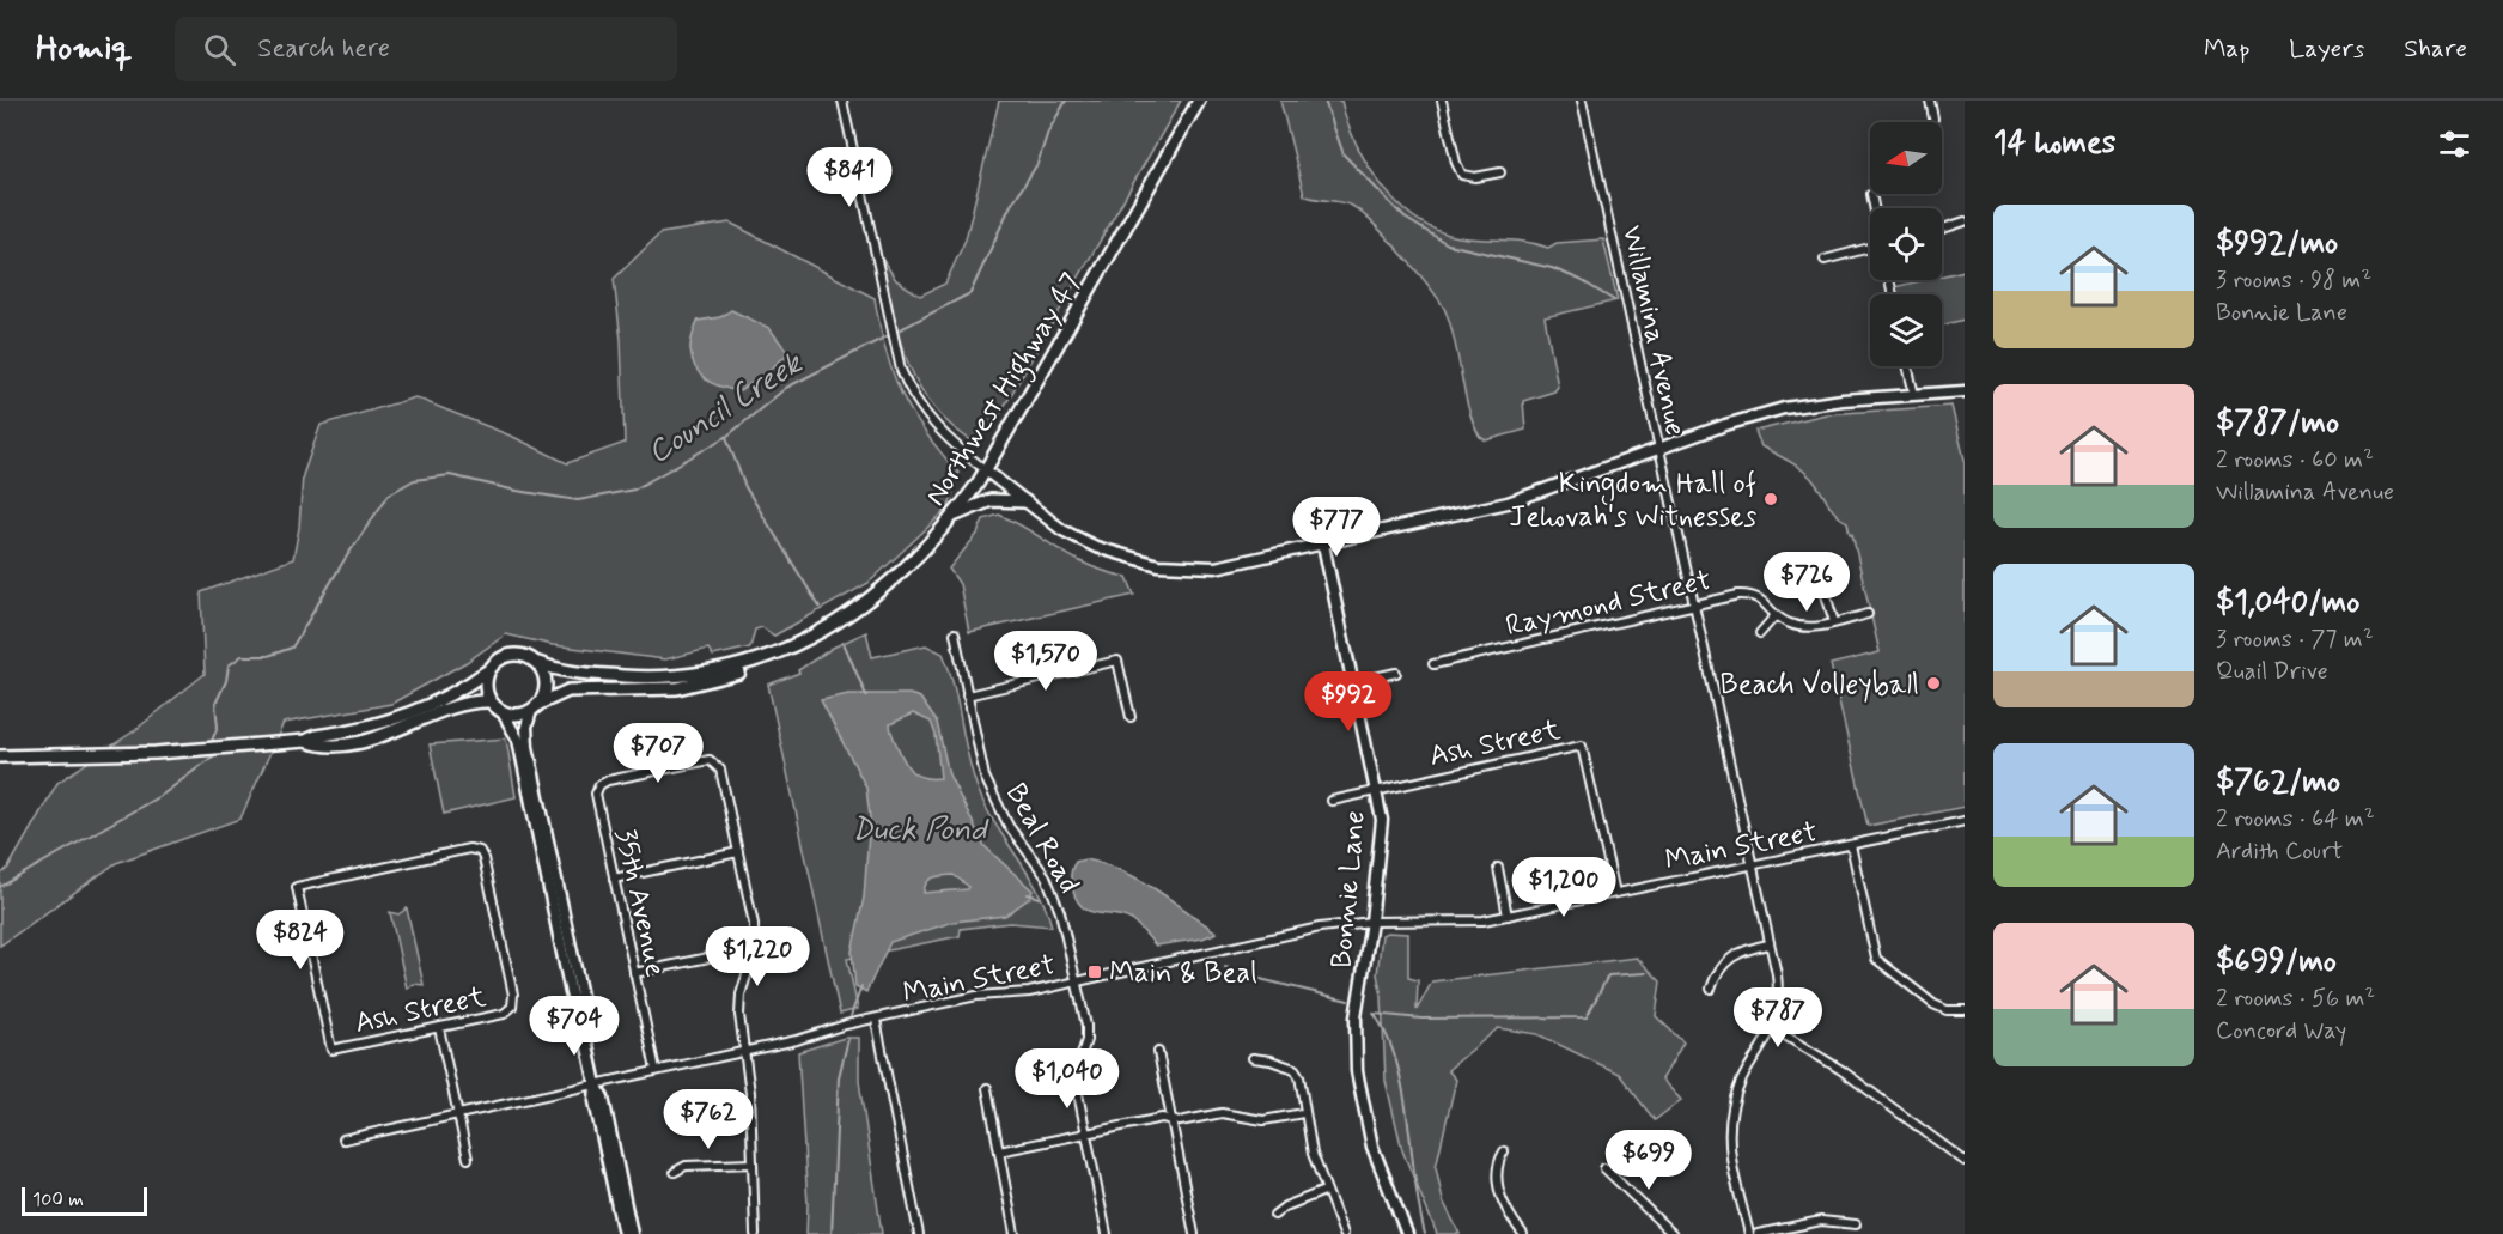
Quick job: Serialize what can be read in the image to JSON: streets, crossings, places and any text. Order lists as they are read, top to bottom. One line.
{"streets":{"main road":["Northwest Highway 47"],"street":["Willamina Avenue","Raymond Street","Ash Street","Beal Road","Main Street","Bonnie Lane","35th Avenue"]},"crossings":[["Willamina Avenue","Raymond Street"],["Willamina Avenue","Main Street"],["Ash Street","Main Street"],["Ash Street","Bonnie Lane"],["Beal Road","Main Street"],["Main Street","Bonnie Lane"],["Main Street","35th Avenue"]],"water":["Council Creek","Duck Pond"],"places":{"other":["Kingdom Hall of Jehovah's Witnesses","Beach Volleyball"],"transit":["Main & Beal"]},"scale_bar":"100 m","north":"left","page":{"header":"Homiq","search":"Search here","nav":["Map","Layers","Share"],"heading":"14 homes","price":["$841","$777","$726","$1,570","$992","$707","$1,200","$824","$1,220","$787","$704","$1,040","$762","$699"],"list":[{"name":"$992/mo","note":"3 rooms · 98 m² · Bonnie Lane"},{"name":"$787/mo","note":"2 rooms · 60 m² · Willamina Avenue"},{"name":"$1,040/mo","note":"3 rooms · 77 m² · Quail Drive"},{"name":"$762/mo","note":"2 rooms · 64 m² · Ardith Court"},{"name":"$699/mo","note":"2 rooms · 56 m² · Concord Way"}],"scale":"100 m"}}
